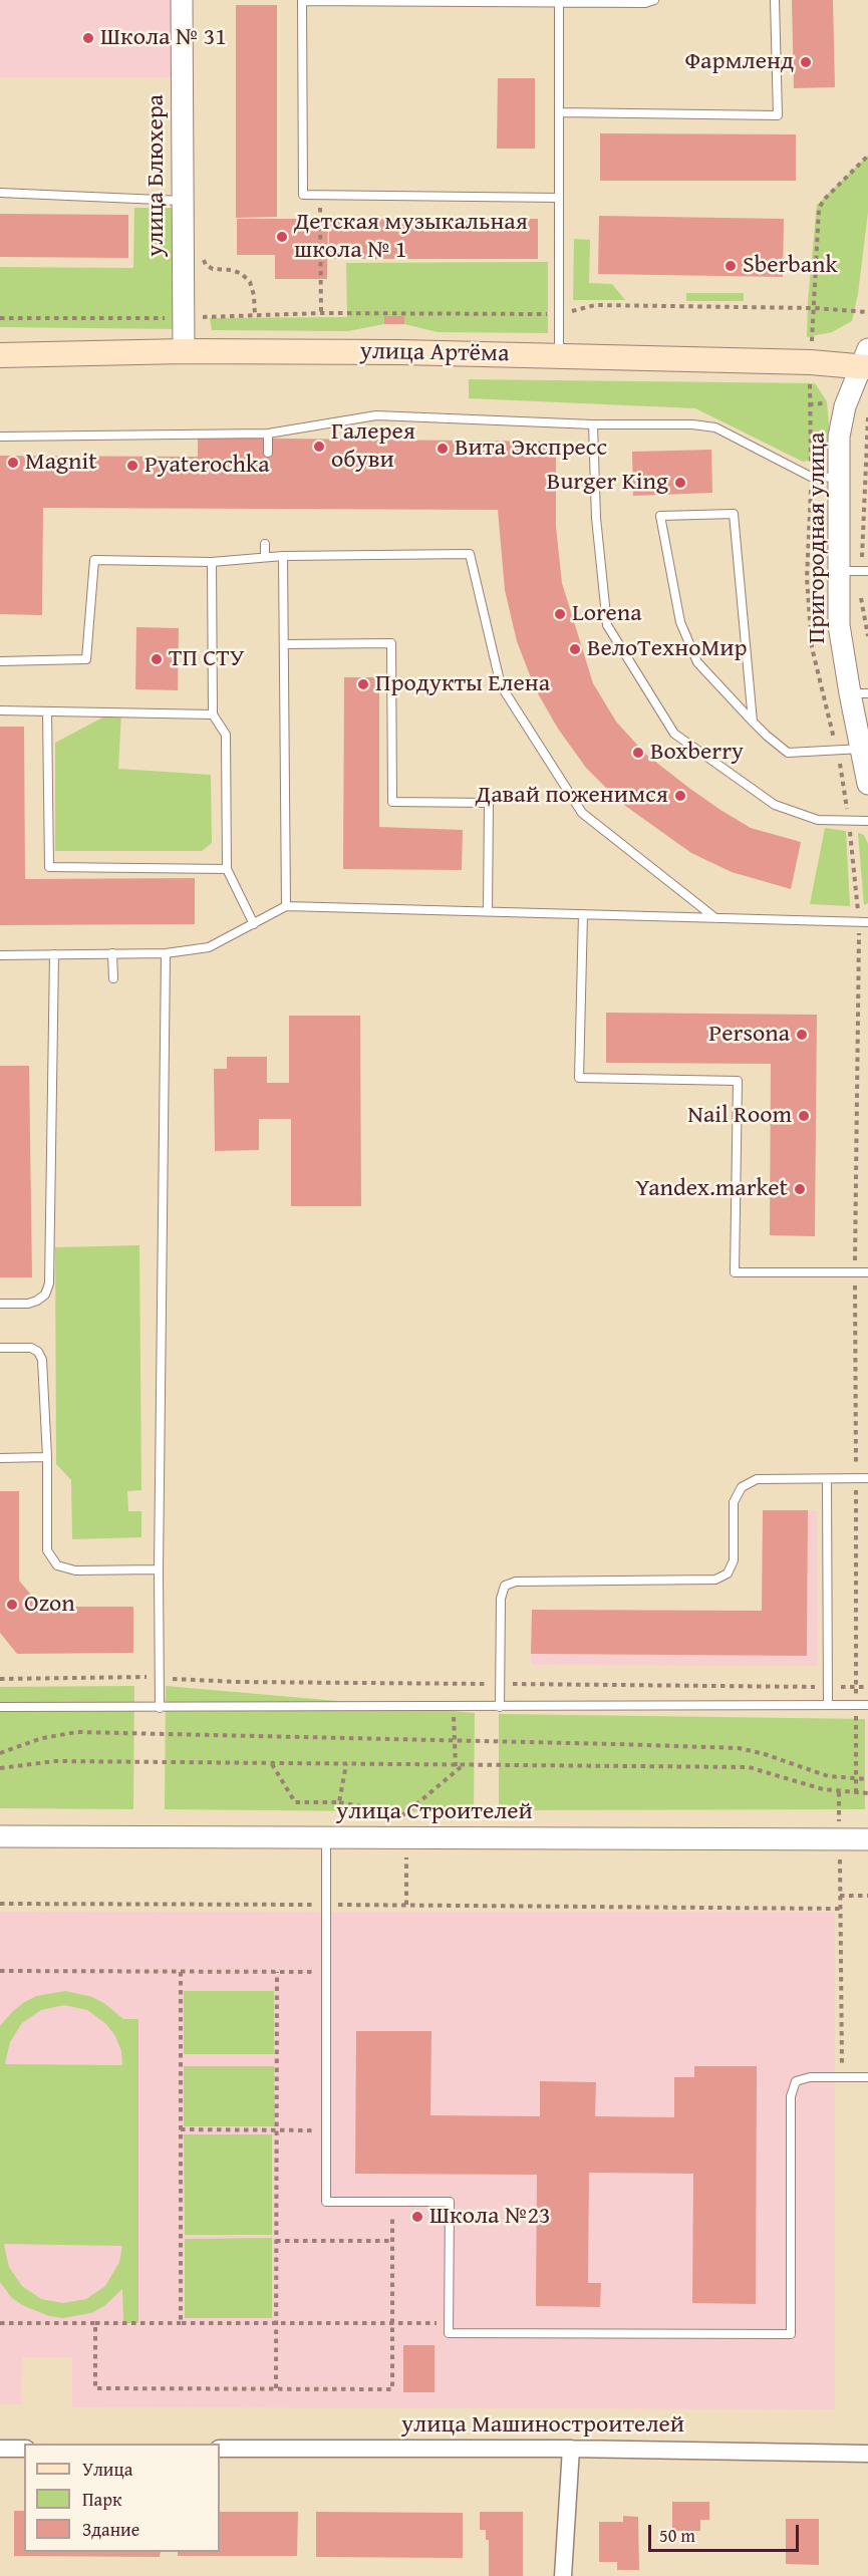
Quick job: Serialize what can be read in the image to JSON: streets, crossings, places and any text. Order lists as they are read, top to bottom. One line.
{"streets":{"main road":["улица Артёма"],"street":["улица Блюхера","Пригородная улица","улица Строителей","улица Машиностроителей"]},"crossings":[["улица Блюхера","улица Артёма"],["улица Артёма","Пригородная улица"]],"places":["Школа № 31","Фармленд","Детская музыкальная школа № 1","Sberbank","Галерея обуви","Вита Экспресс","Magnit","Pyaterochka","Burger King","Lorena","ВелоТехноМир","ТП СТУ","Продукты Елена","Boxberry","Давай поженимся","Persona","Nail Room","Yandex.market","Ozon","Школа №23"],"legend":["Улица","Парк","Здание"],"scale_bar":"50 m"}
